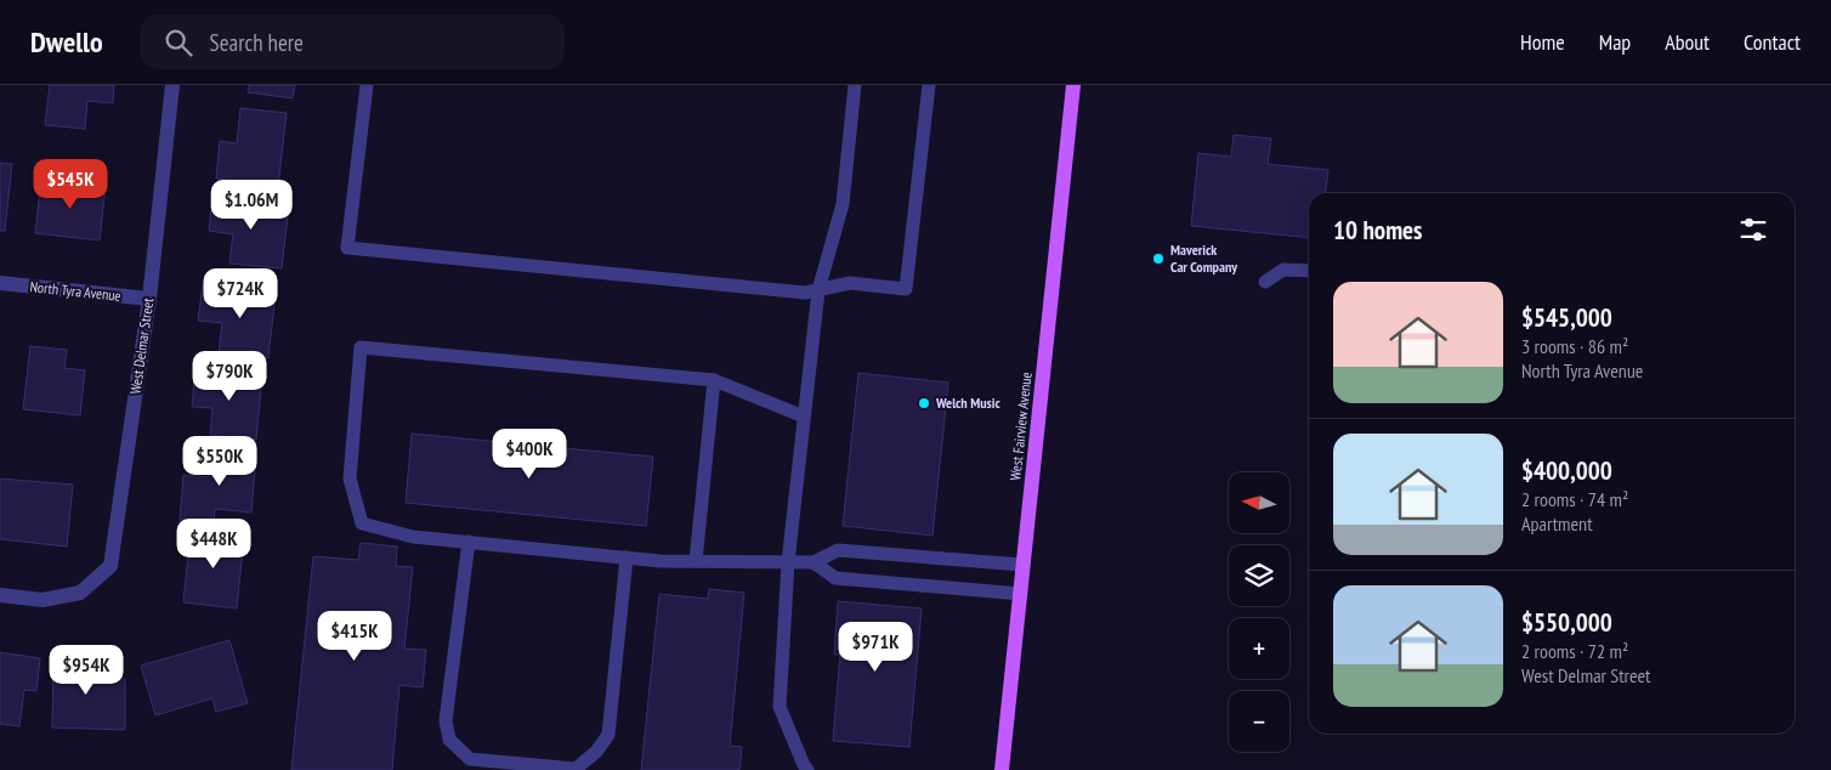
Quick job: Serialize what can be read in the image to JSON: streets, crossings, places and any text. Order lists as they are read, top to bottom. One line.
{"streets":{"main road":["West Fairview Avenue"],"street":["North Tyra Avenue","West Delmar Street"]},"crossings":[["North Tyra Avenue","West Delmar Street"]],"places":["Maverick Car Company","Welch Music"],"north":"left","page":{"header":"Dwello","search":"Search here","nav":["Home","Map","About","Contact"],"price":["$545K","$1.06M","$724K","$790K","$400K","$550K","$448K","$415K","$971K","$954K"],"heading":"10 homes","list":[{"name":"$545,000","note":"3 rooms · 86 m² · North Tyra Avenue"},{"name":"$400,000","note":"2 rooms · 74 m² · Apartment"},{"name":"$550,000","note":"2 rooms · 72 m² · West Delmar Street"}],"map_buttons":["+","−"]}}
